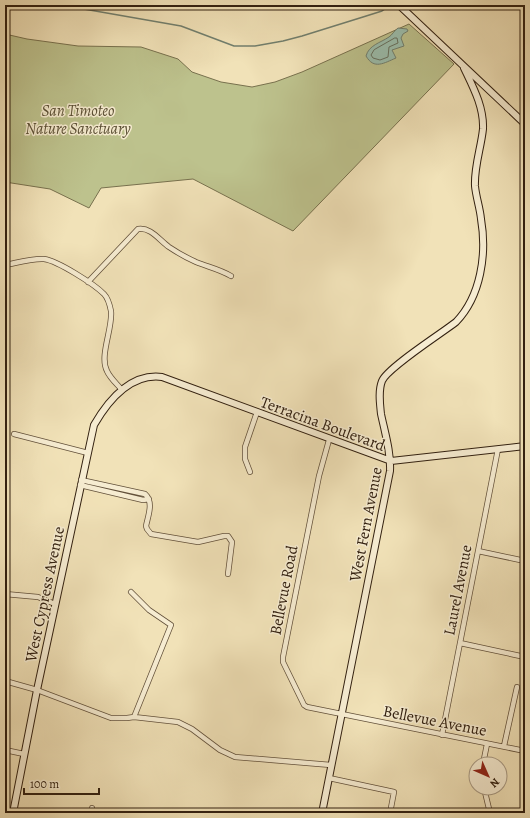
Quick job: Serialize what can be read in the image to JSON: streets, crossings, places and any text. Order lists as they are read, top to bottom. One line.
{"streets":{"main road":["Terracina Boulevard","West Fern Avenue","West Cypress Avenue"],"street":["Bellevue Road","Laurel Avenue","Bellevue Avenue"]},"crossings":[["Terracina Boulevard","West Fern Avenue"],["Terracina Boulevard","Bellevue Road"],["Terracina Boulevard","Laurel Avenue"],["Terracina Boulevard","West Cypress Avenue"],["West Fern Avenue","Bellevue Road"],["West Fern Avenue","Bellevue Avenue"],["Bellevue Road","Bellevue Avenue"],["Laurel Avenue","Bellevue Avenue"]],"parks":["San Timoteo Nature Sanctuary"],"scale_bar":"100 m","north":"bottom right"}
